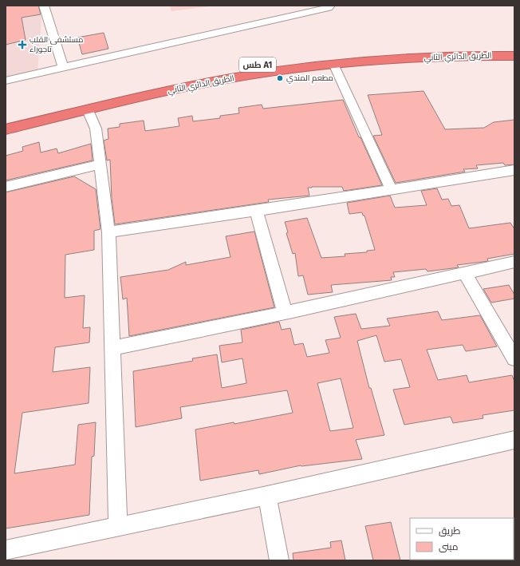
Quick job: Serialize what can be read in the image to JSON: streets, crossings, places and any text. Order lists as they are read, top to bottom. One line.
{"streets":{"highway":["الطريق الدائري الثاني","طس A1"]},"places":{"health":["مستشفى القلب تاجوراء"],"other":["مطعم المندي"]},"legend":["طريق","مبنى"]}
